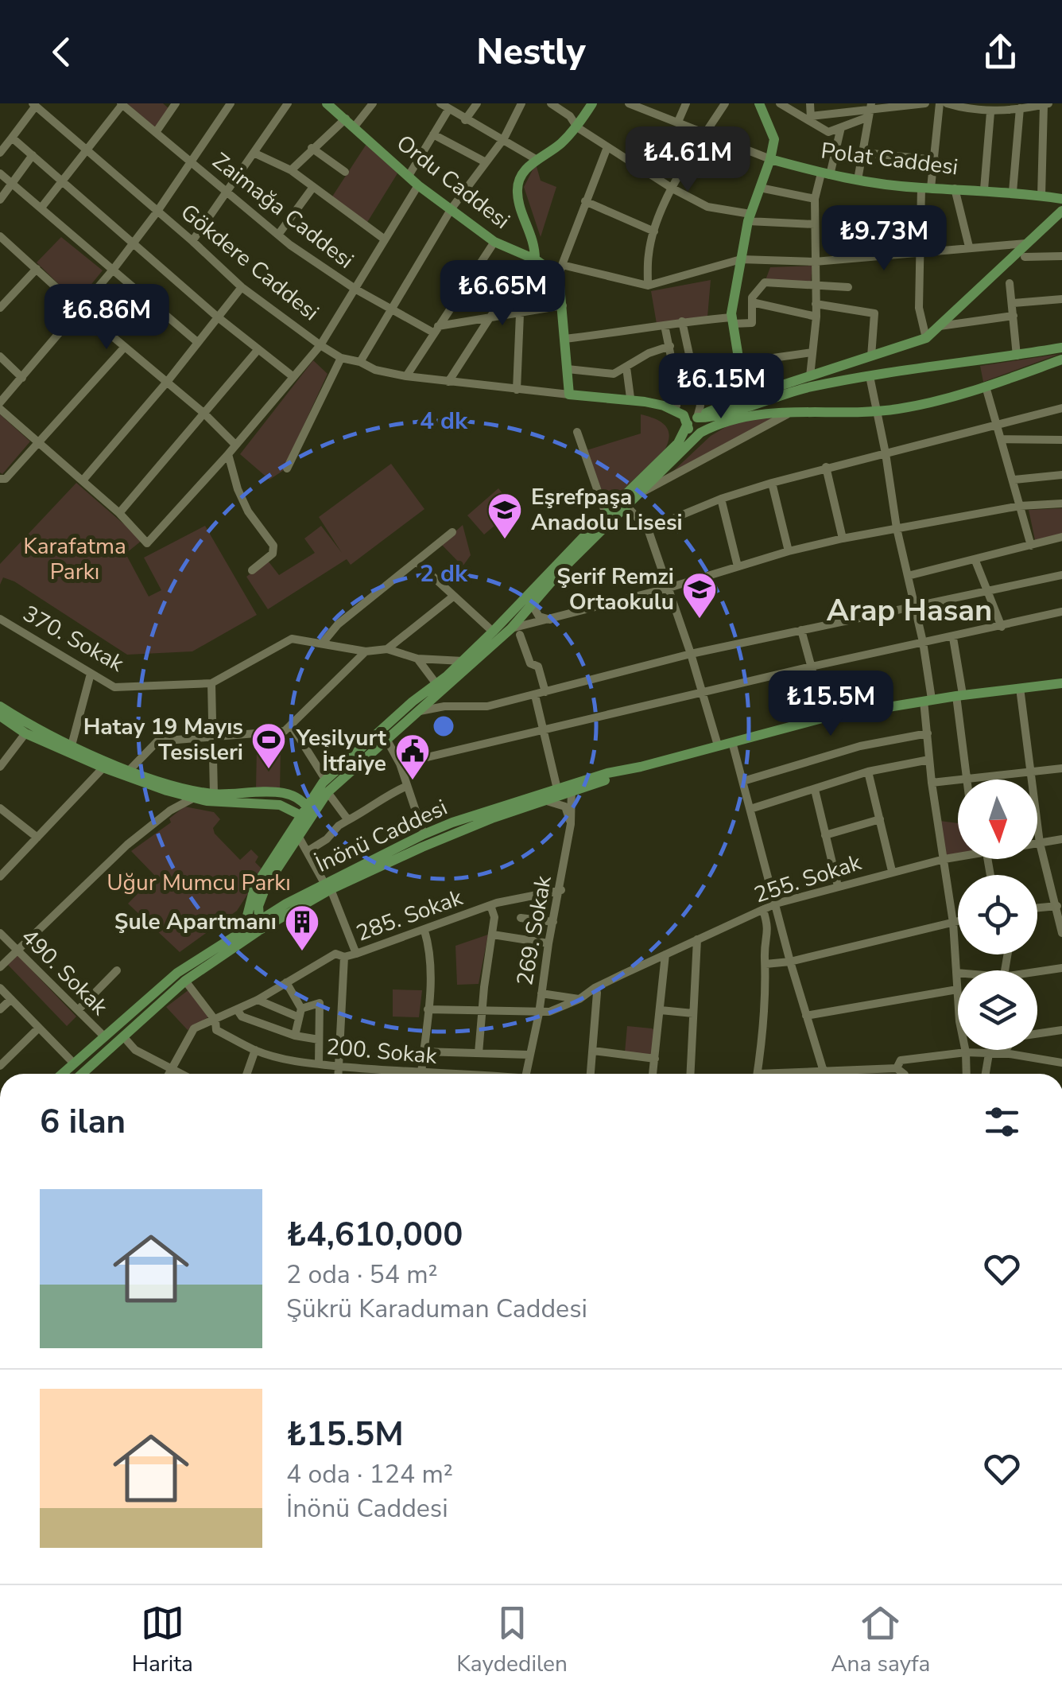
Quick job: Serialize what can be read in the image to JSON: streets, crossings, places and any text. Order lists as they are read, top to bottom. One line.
{"streets":{"main road":["Polat Caddesi","Ordu Caddesi","Gökdere Caddesi","İnönü Caddesi"],"street":["Zaimağa Caddesi","370. Sokak","255. Sokak","285. Sokak","269. Sokak","490. Sokak","200. Sokak"]},"crossings":[["İnönü Caddesi","269. Sokak"],["İnönü Caddesi","490. Sokak"],["255. Sokak","269. Sokak"],["285. Sokak","269. Sokak"],["285. Sokak","200. Sokak"]],"districts":["Arap Hasan"],"parks":["Karafatma Parkı","Uğur Mumcu Parkı"],"places":{"school or university":["Eşrefpaşa Anadolu Lisesi","Şerif Remzi Ortaokulu"],"sports":["Hatay 19 Mayıs Tesisleri"],"public building":["Yeşilyurt İtfaiye"],"building":["Şule Apartmanı"]},"north":"bottom","page":{"header":"Nestly","price":["₺4.61M","₺9.73M","₺6.65M","₺6.86M","₺6.15M","₺15.5M"],"heading":"6 ilan","list":[{"name":"₺4,610,000","note":"2 oda · 54 m² · Şükrü Karaduman Caddesi"},{"name":"₺15.5M","note":"4 oda · 124 m² · İnönü Caddesi"}],"tabs":["Harita","Kaydedilen","Ana sayfa"]},"rings":["4 dk","2 dk"]}
